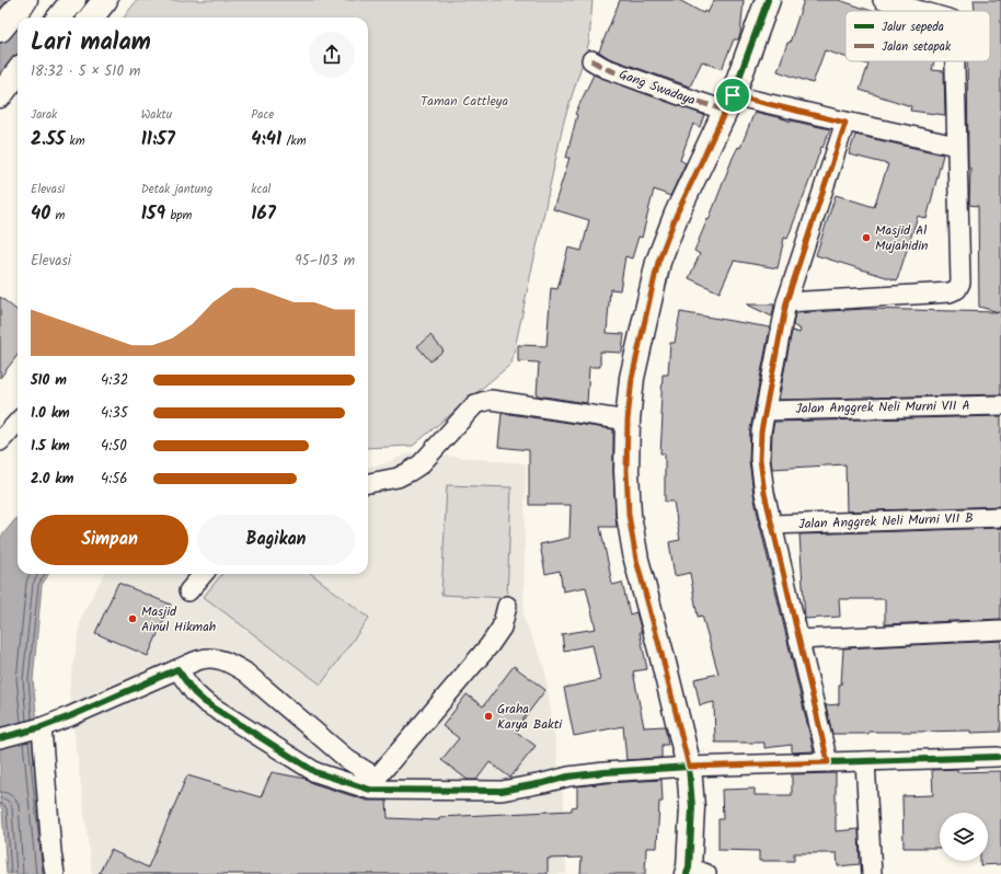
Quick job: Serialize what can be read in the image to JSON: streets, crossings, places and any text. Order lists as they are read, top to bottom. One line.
{"streets":{"street":["Gang Swadaya","Jalan Anggrek Neli Murni VII A","Jalan Anggrek Neli Murni VII B"]},"parks":["Taman Cattleya"],"places":["Masjid Al Mujahidin","Masjid Ainul Hikmah","Graha Karya Bakti"],"legend":["Jalur sepeda","Jalan setapak"],"page":{"heading":["Lari malam","18:32 · 5 × 510 m"],"stats":[["Jarak","2.55 km"],["Waktu","11:57"],["Pace","4:41 /km"],["Elevasi","40 m"],["Detak jantung","159 bpm"],["kcal","167"]],"chart":["Elevasi","95–103 m"],"list":[{"name":"510 m","note":"4:32"},{"name":"1.0 km","note":"4:35"},{"name":"1.5 km","note":"4:50"},{"name":"2.0 km","note":"4:56"}],"buttons":["Simpan","Bagikan"]}}
